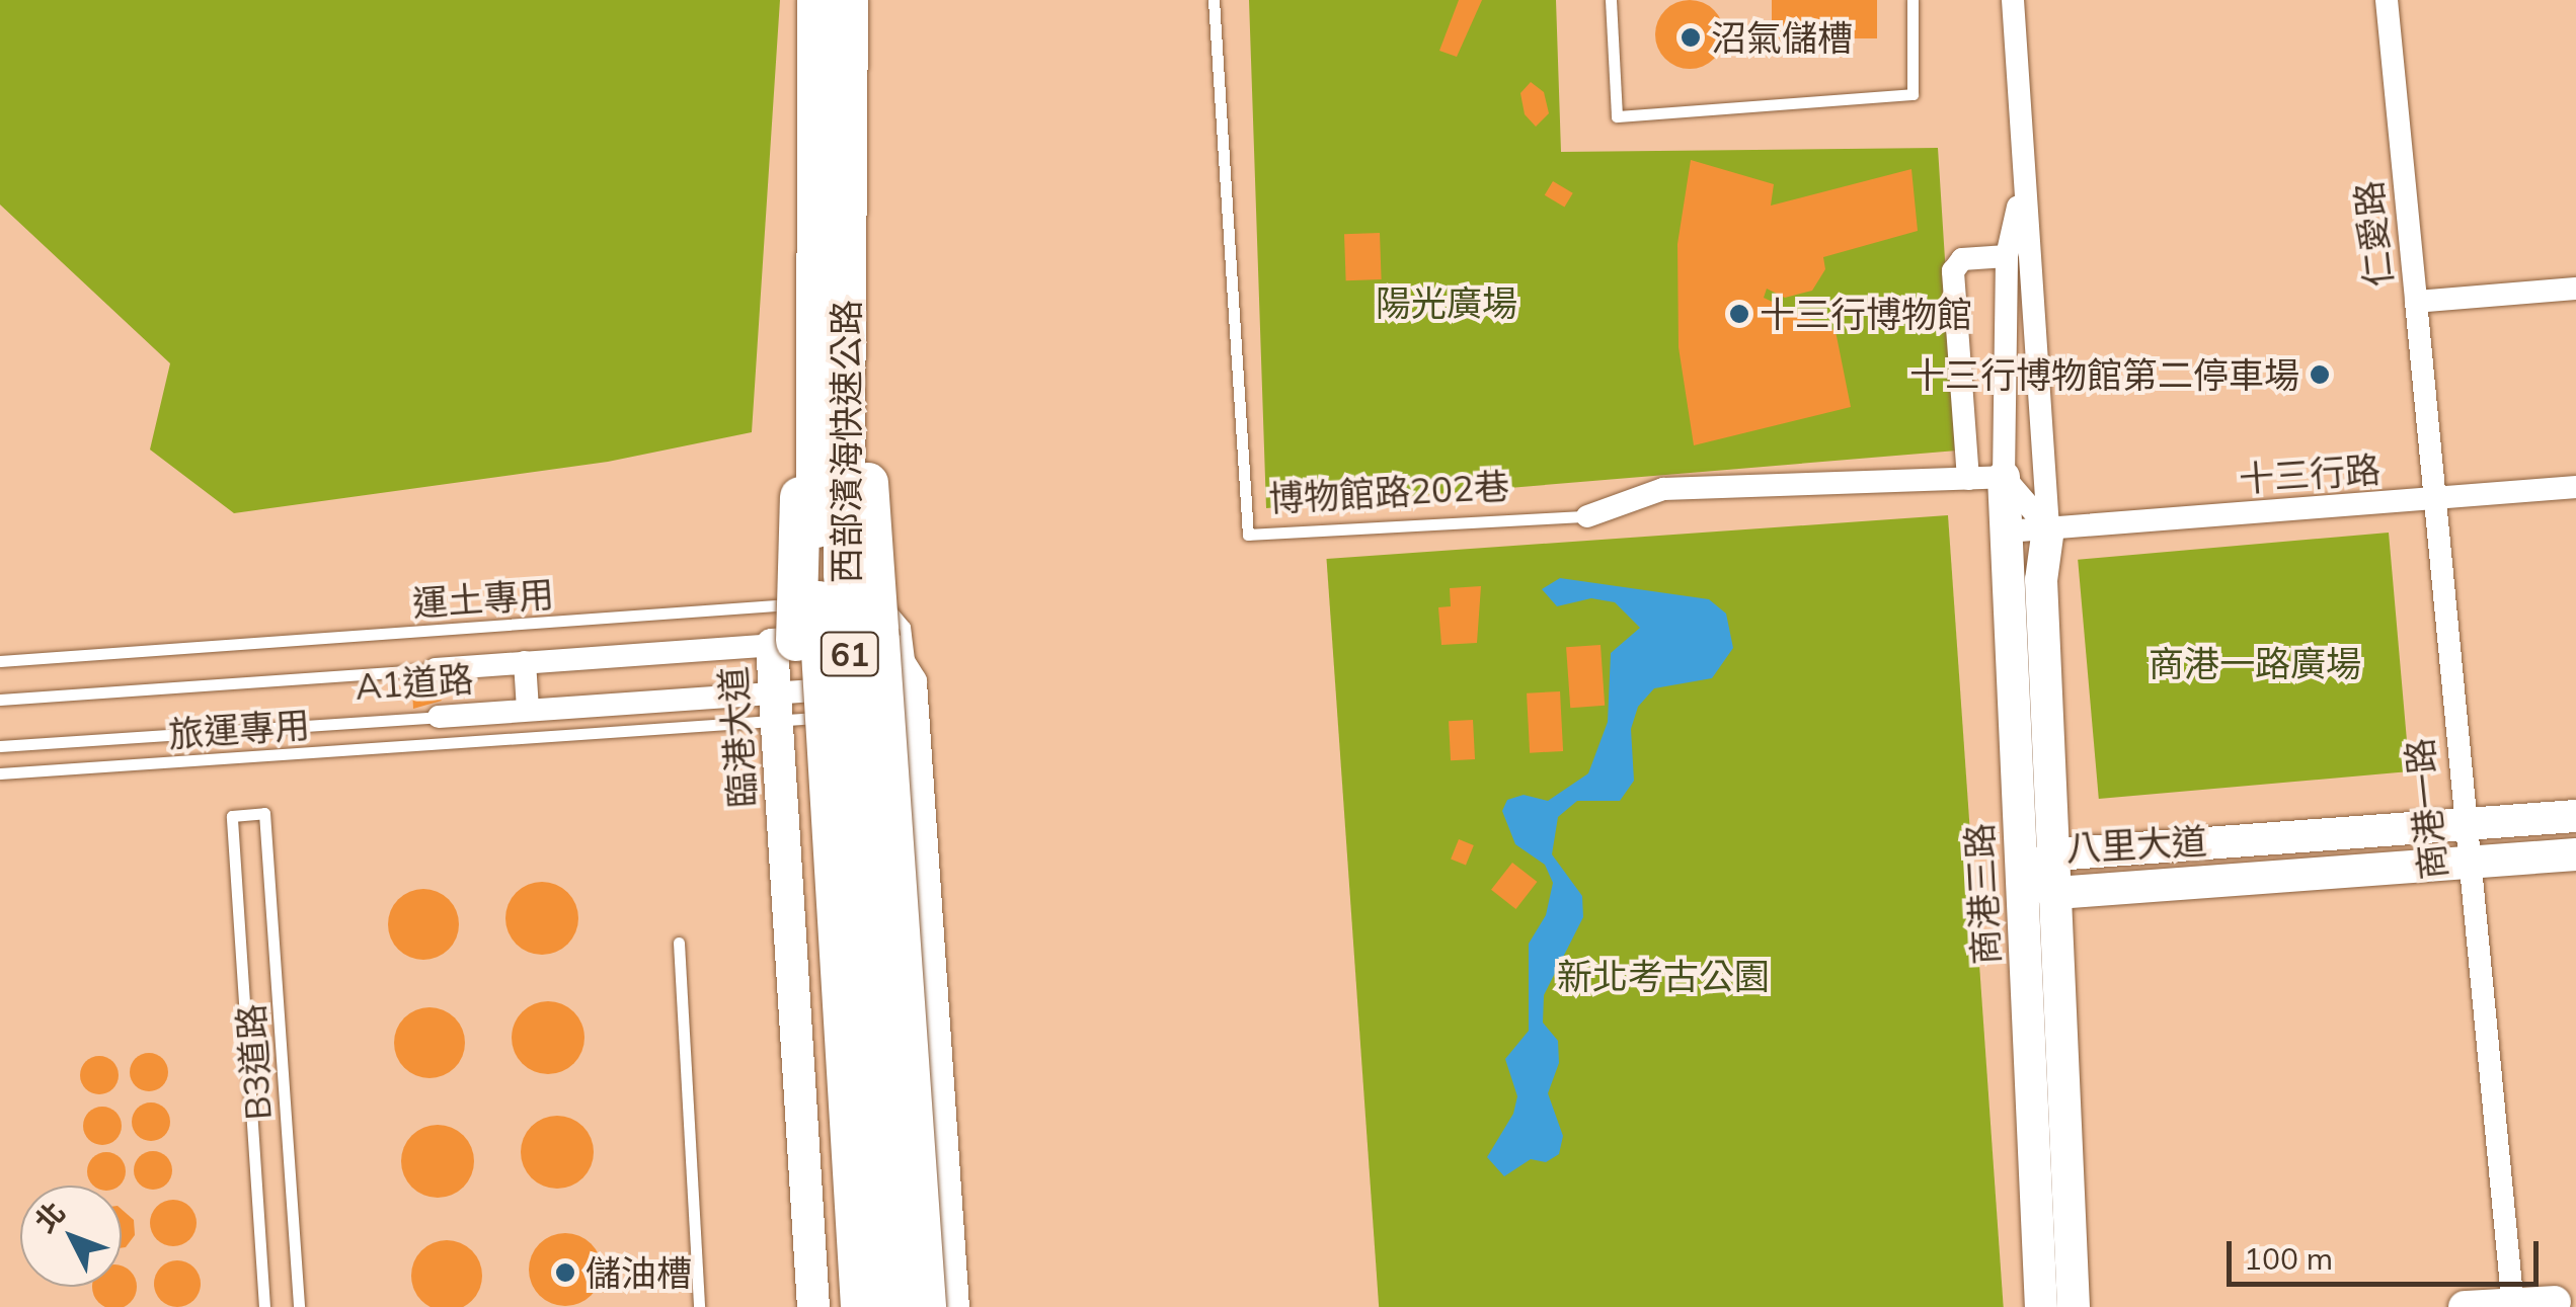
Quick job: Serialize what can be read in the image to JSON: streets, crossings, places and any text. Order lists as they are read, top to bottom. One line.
{"streets":{"highway":["西部濱海快速公路","61"],"street":["仁愛路","十三行路","博物館路202巷","A1道路","臨港大道","商港一路","八里大道","商港三路"],"lane":["運土專用","旅運專用","B3道路"]},"crossings":[["仁愛路","商港一路"],["十三行路","商港一路"],["十三行路","商港三路"],["博物館路202巷","商港三路"],["運土專用","臨港大道"],["A1道路","旅運專用"],["A1道路","臨港大道"],["旅運專用","臨港大道"],["商港一路","八里大道"],["八里大道","商港三路"]],"parks":["陽光廣場","商港一路廣場","新北考古公園"],"places":["沼氣儲槽","十三行博物館","十三行博物館第二停車場","儲油槽"],"scale_bar":"100 m","north":"top left"}
